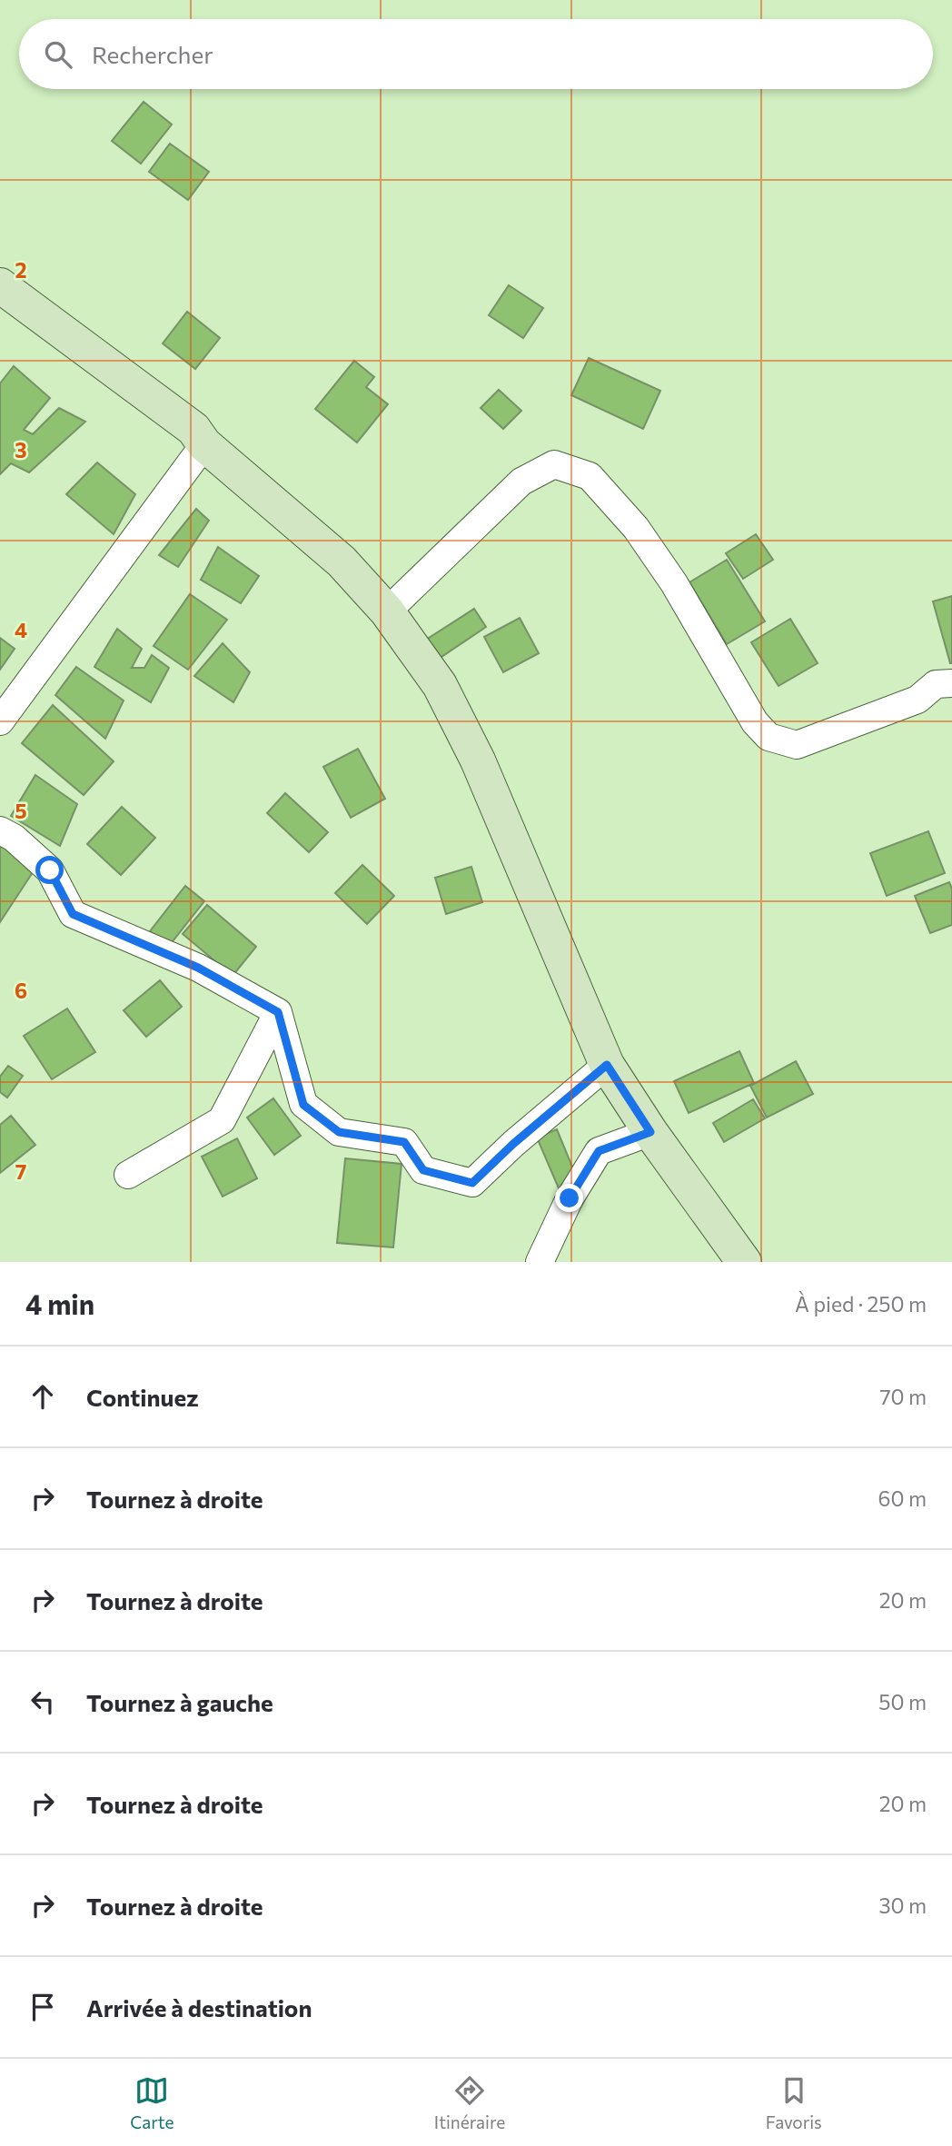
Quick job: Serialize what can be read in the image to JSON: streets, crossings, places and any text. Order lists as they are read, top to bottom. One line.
{"page":{"search":"Rechercher","heading":["4 min","À pied · 250 m"],"list":[["Continuez","70 m"],["Tournez à droite","60 m"],["Tournez à droite","20 m"],["Tournez à gauche","50 m"],["Tournez à droite","20 m"],["Tournez à droite","30 m"],"Arrivée à destination"],"nav":["Carte","Itinéraire","Favoris"]},"grid":{"rows":["2","3","4","5","6","7"]}}
